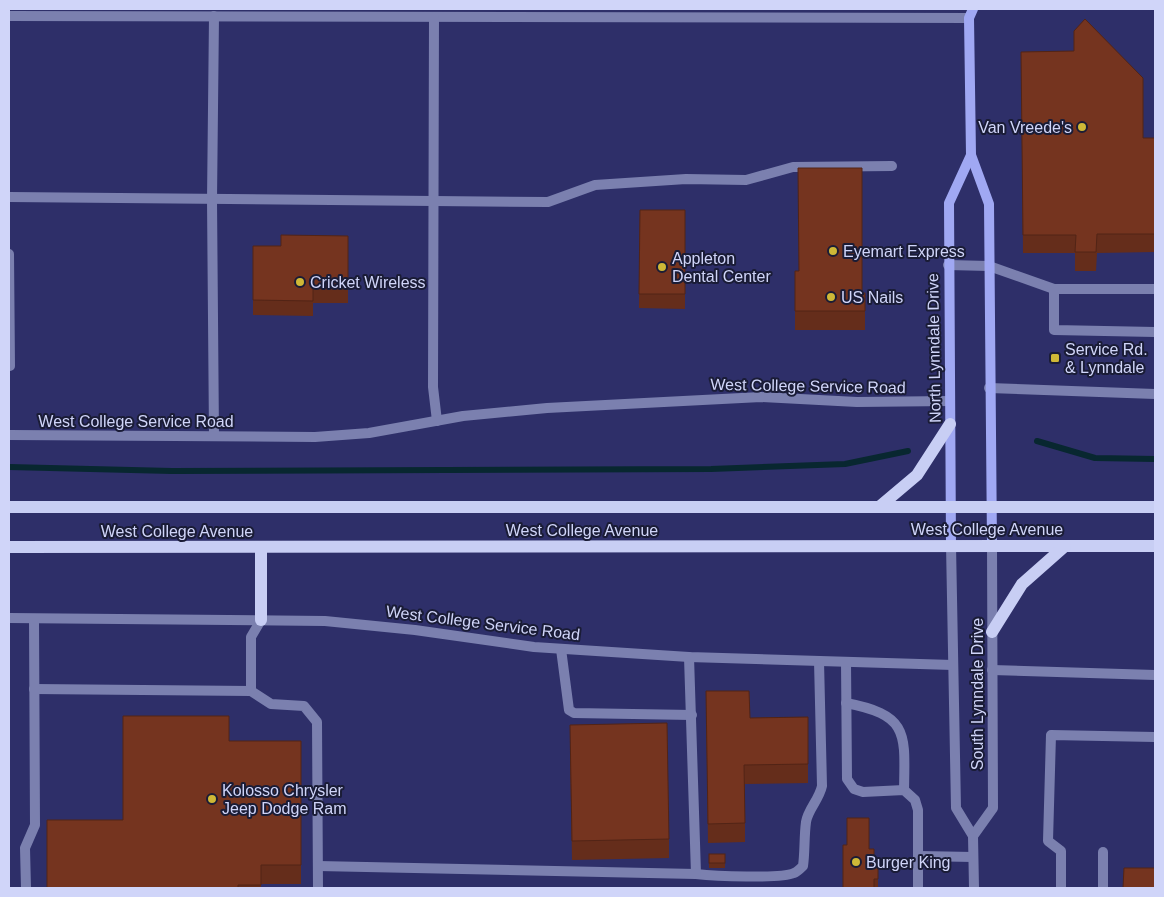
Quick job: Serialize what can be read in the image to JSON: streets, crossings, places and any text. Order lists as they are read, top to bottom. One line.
{"streets":{"main road":["North Lynndale Drive","West College Avenue"],"street":["West College Service Road","South Lynndale Drive"]},"crossings":[["North Lynndale Drive","West College Service Road"],["North Lynndale Drive","West College Avenue"],["North Lynndale Drive","South Lynndale Drive"],["West College Service Road","South Lynndale Drive"],["West College Avenue","South Lynndale Drive"]],"places":{"other":["Van Vreede's","Eyemart Express","Appleton Dental Center","Cricket Wireless","US Nails","Kolosso Chrysler Jeep Dodge Ram","Burger King"],"transit":["Service Rd. & Lynndale"]}}
